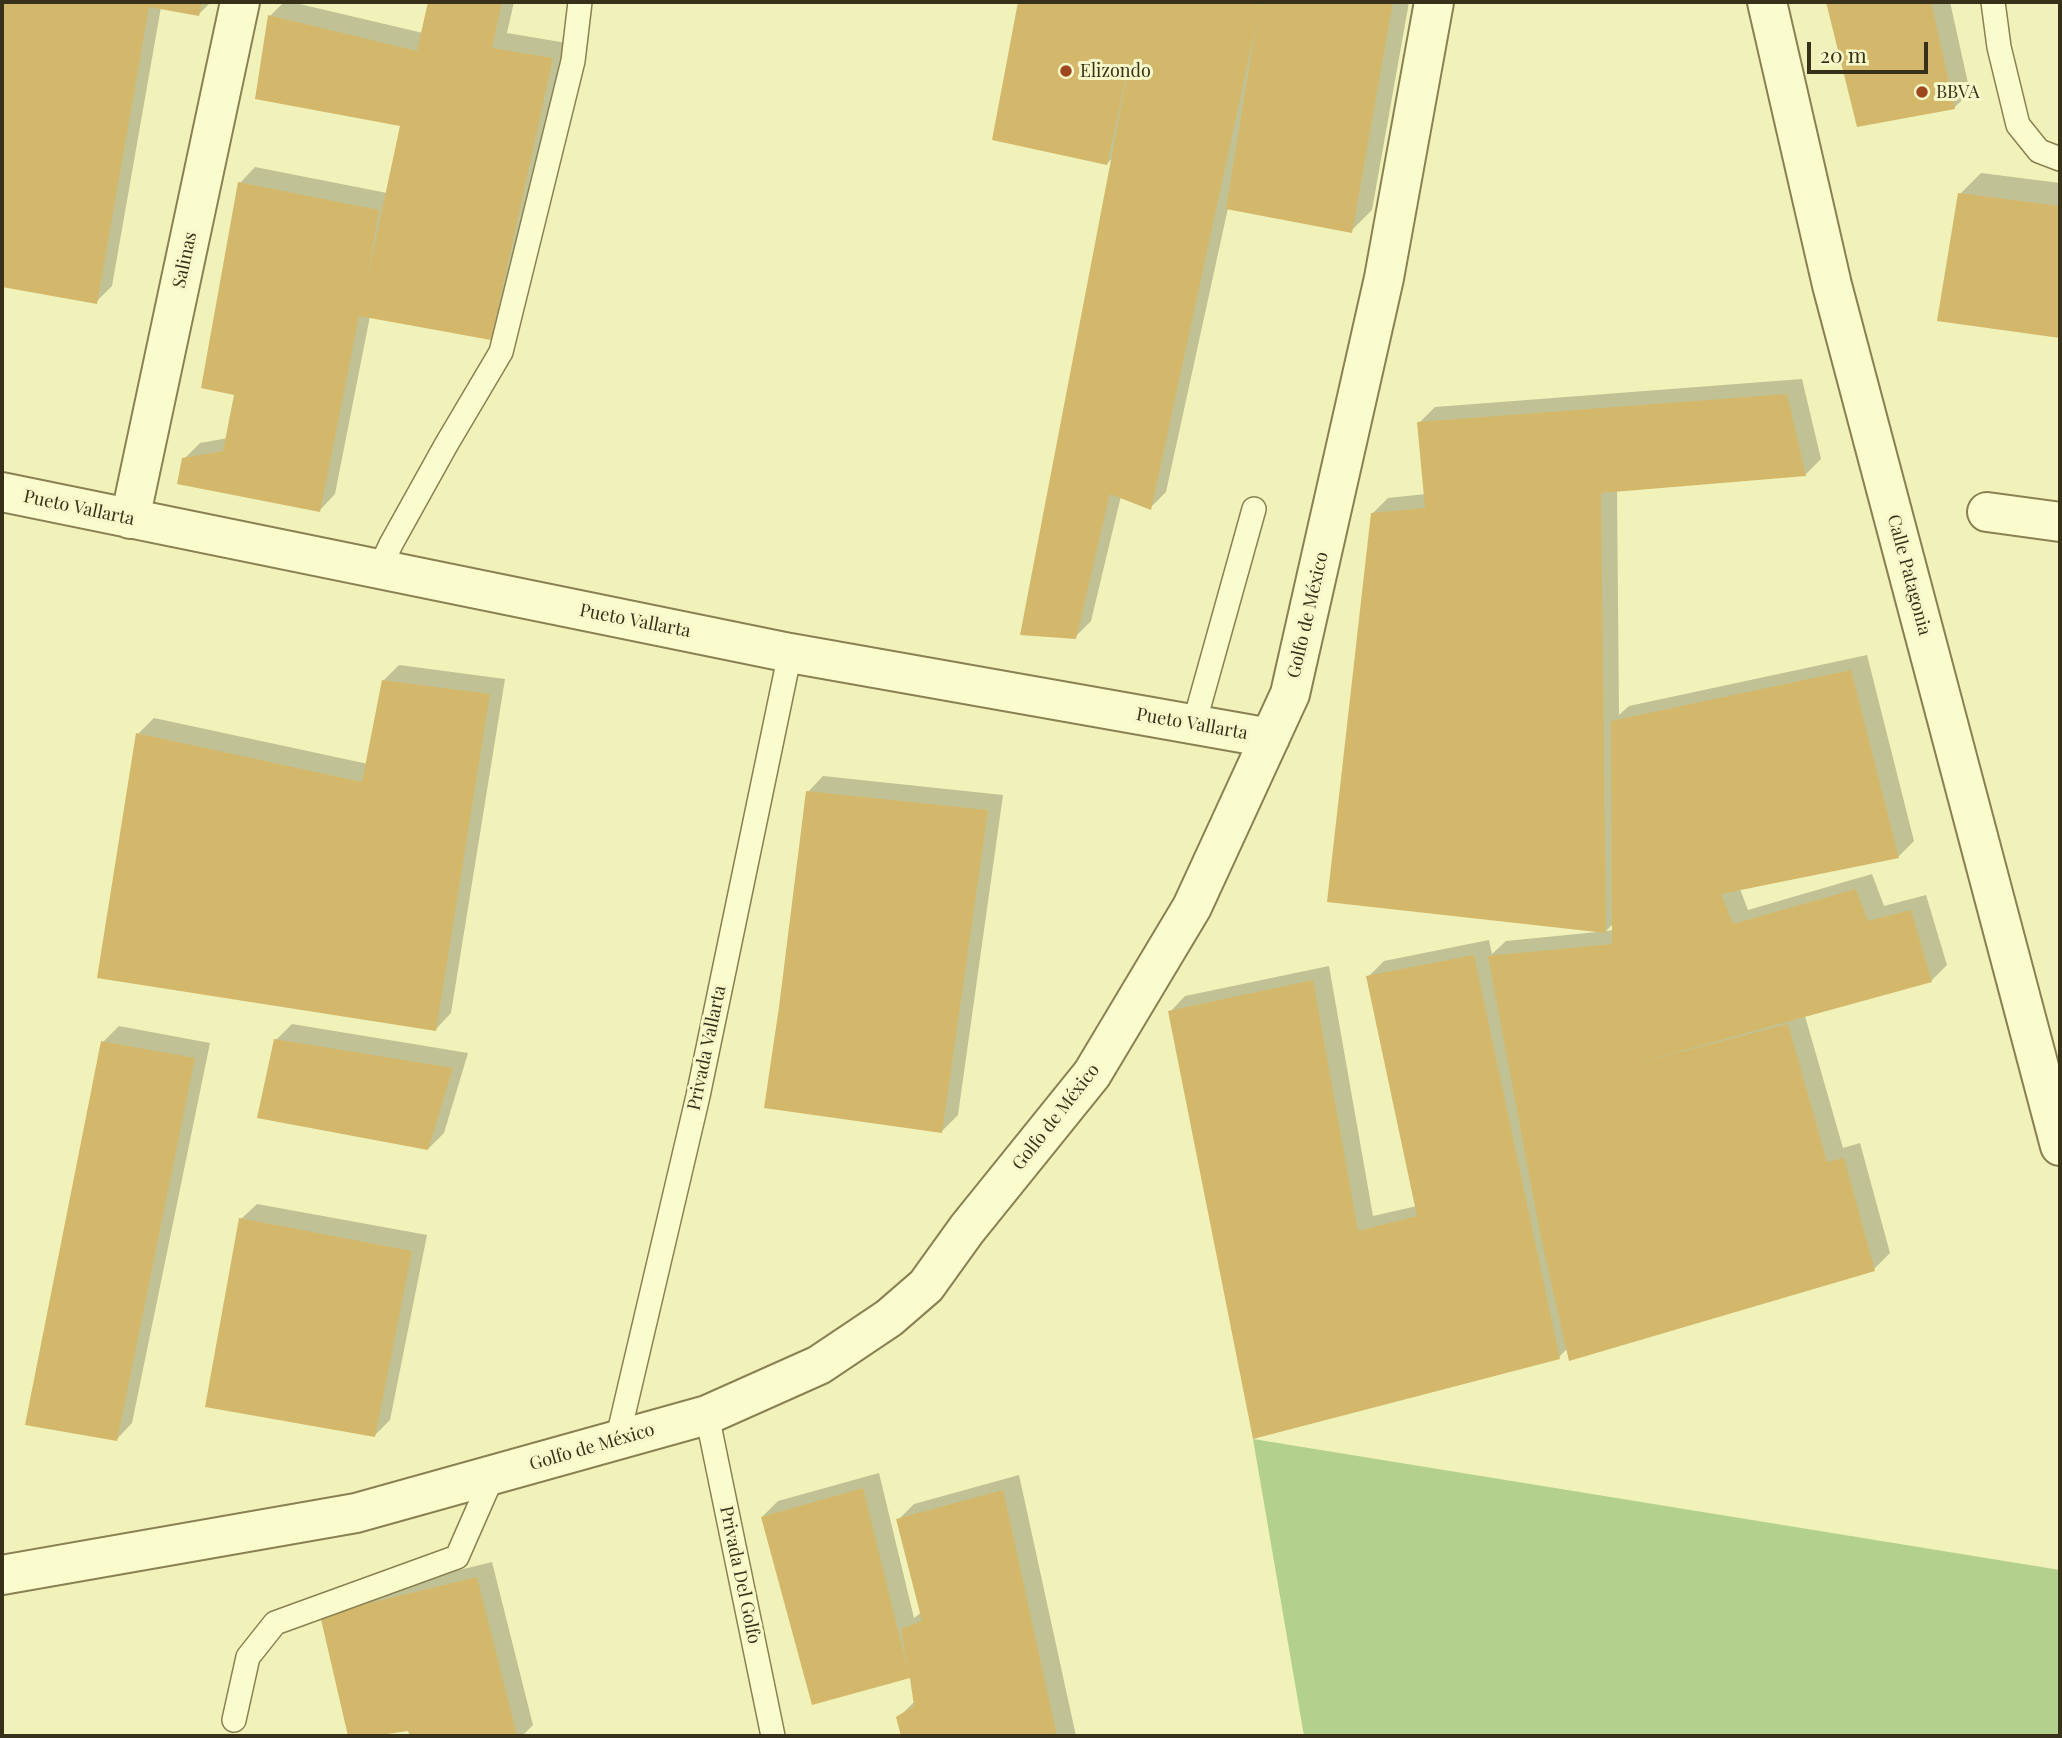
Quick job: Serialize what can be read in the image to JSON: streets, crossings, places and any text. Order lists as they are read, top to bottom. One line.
{"streets":{"street":["Salinas","Pueto Vallarta","Calle Patagonia","Golfo de México"],"lane":["Privada Vallarta","Privada Del Golfo"]},"crossings":[["Salinas","Pueto Vallarta"],["Pueto Vallarta","Golfo de México"],["Pueto Vallarta","Privada Vallarta"],["Golfo de México","Privada Vallarta"],["Golfo de México","Privada Del Golfo"]],"places":["Elizondo","BBVA"],"scale_bar":"20 m"}
